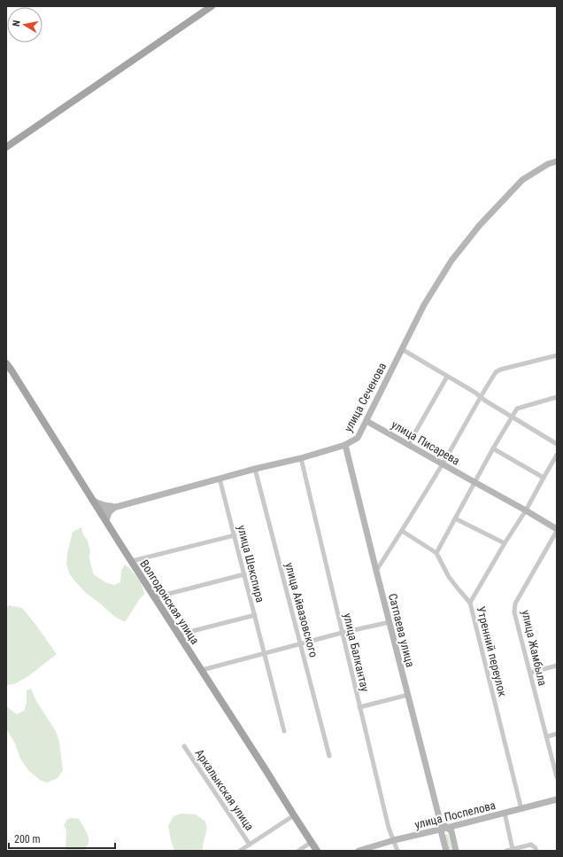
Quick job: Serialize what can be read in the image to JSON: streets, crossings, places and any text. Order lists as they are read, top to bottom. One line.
{"streets":{"main road":["Волгодонская улица"],"street":["улица Сеченова","улица Писарева","улица Шекспира","улица Айвазовского","Сатпаева улица","улица Жамбыла","Утренний переулок","улица Балкантау","Аркалыкская улица","улица Поспелова"]},"crossings":[["улица Сеченова","улица Писарева"],["улица Сеченова","улица Шекспира"],["улица Сеченова","Волгодонская улица"],["улица Сеченова","улица Айвазовского"],["улица Сеченова","Сатпаева улица"],["улица Сеченова","улица Балкантау"],["улица Писарева","улица Жамбыла"],["улица Писарева","Утренний переулок"],["Сатпаева улица","улица Поспелова"],["Утренний переулок","улица Поспелова"],["улица Балкантау","улица Поспелова"]],"scale_bar":"200 m","north":"left"}
